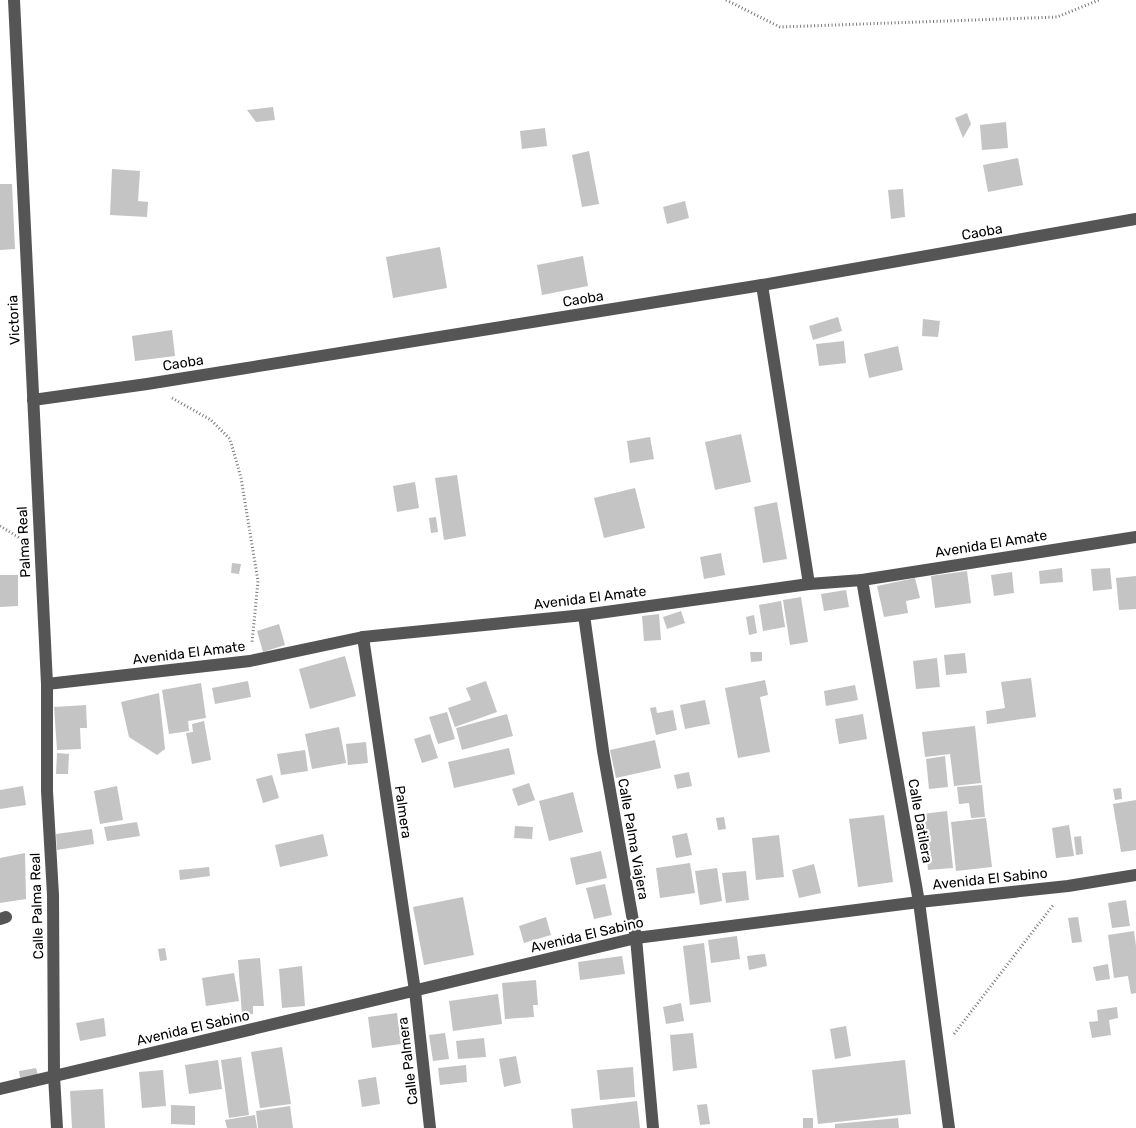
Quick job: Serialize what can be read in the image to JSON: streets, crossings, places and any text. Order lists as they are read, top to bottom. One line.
{"streets":{"street":["Caoba","Victoria","Palma Real","Avenida El Amate","Palmera","Calle Datilera","Calle Palma Viajera","Avenida El Sabino","Calle Palma Real","Calle Palmera"]},"crossings":[["Caoba","Victoria"],["Caoba","Palma Real"],["Victoria","Palma Real"],["Palma Real","Avenida El Amate"],["Palma Real","Calle Palma Real"],["Avenida El Amate","Palmera"],["Avenida El Amate","Calle Datilera"],["Avenida El Amate","Calle Palma Viajera"],["Avenida El Amate","Calle Palma Real"],["Palmera","Avenida El Sabino"],["Palmera","Calle Palmera"],["Calle Datilera","Avenida El Sabino"],["Calle Palma Viajera","Avenida El Sabino"],["Avenida El Sabino","Calle Palma Real"],["Avenida El Sabino","Calle Palmera"]]}
